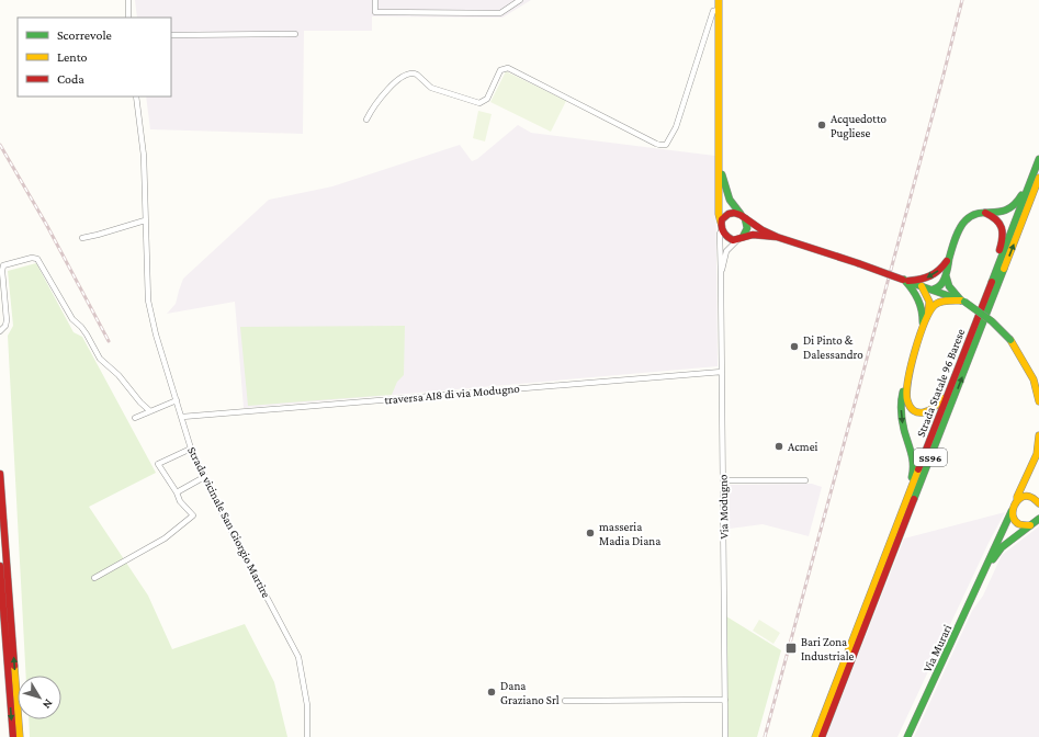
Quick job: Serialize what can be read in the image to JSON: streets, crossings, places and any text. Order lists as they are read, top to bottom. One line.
{"streets":{"main road":["Strada Statale 96 Barese","SS96","Via Murari"],"street":["traversa AI8 di via Modugno","Via Modugno","Strada vicinale San Giorgio Martire"]},"crossings":[["traversa AI8 di via Modugno","Via Modugno"],["traversa AI8 di via Modugno","Strada vicinale San Giorgio Martire"]],"places":{"other":["Acquedotto Pugliese","Di Pinto & Dalessandro","Acmei","masseria Madia Diana","Dana Graziano Srl"],"transit":["Bari Zona Industriale"]},"legend":["Scorrevole","Lento","Coda"],"north":"bottom right"}
